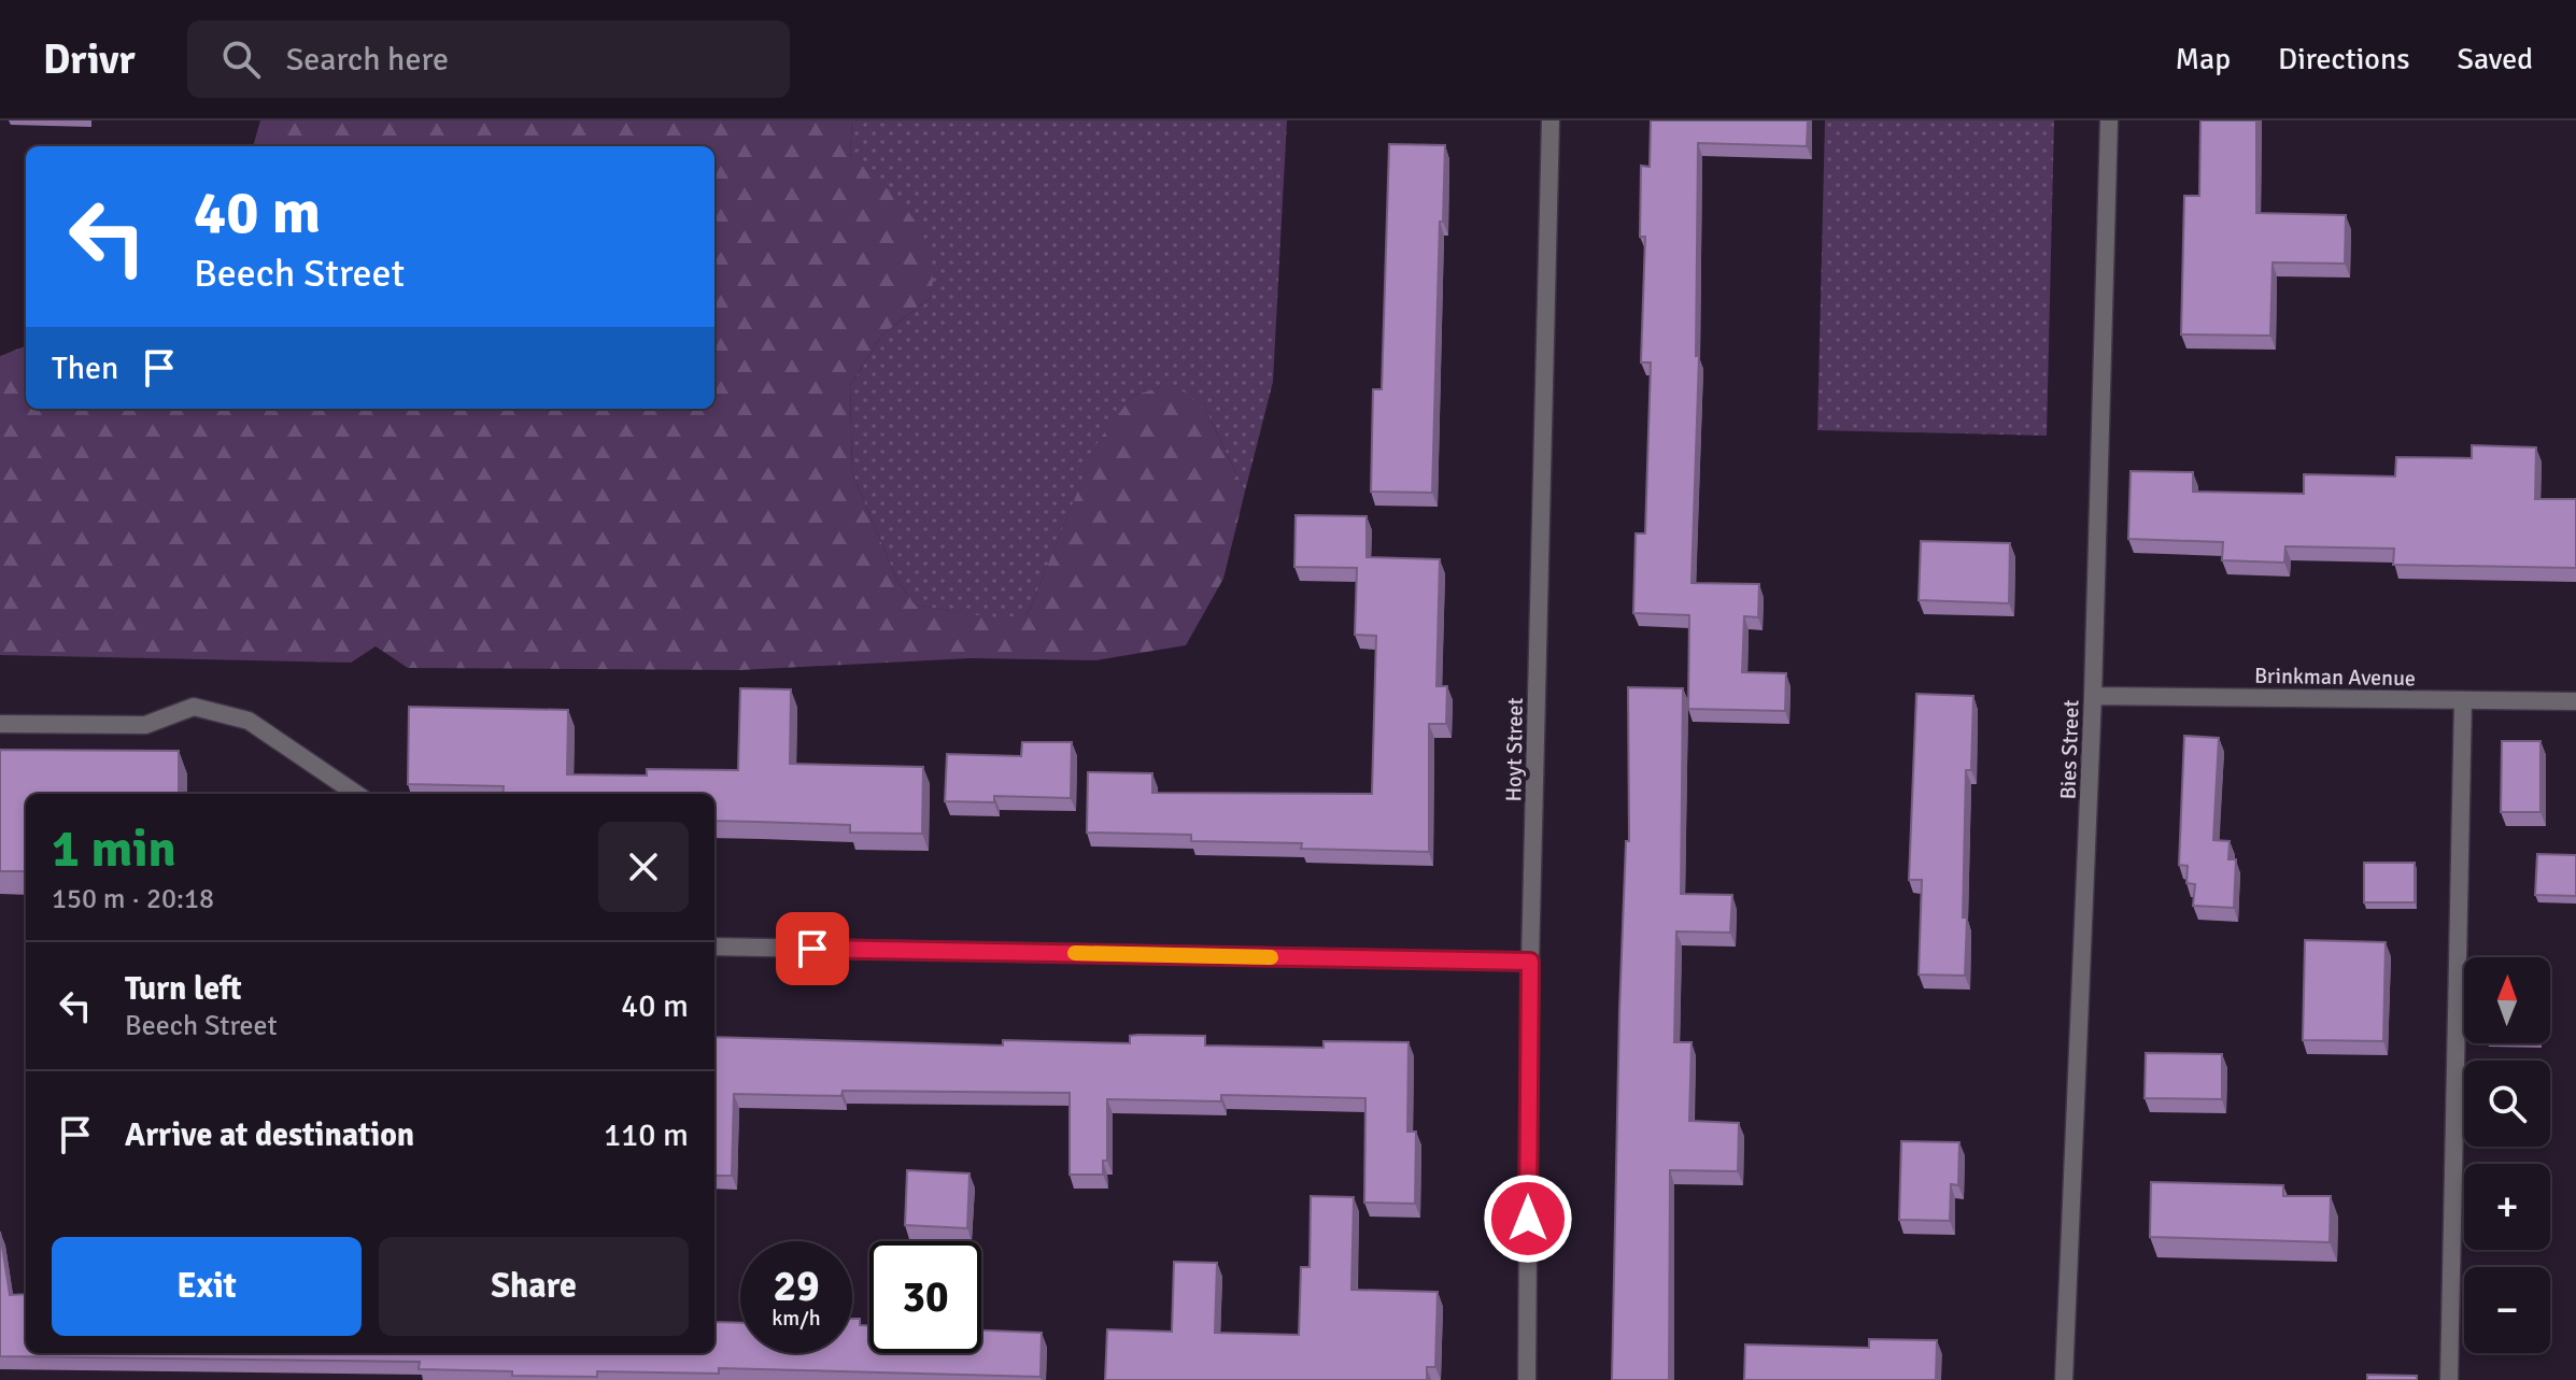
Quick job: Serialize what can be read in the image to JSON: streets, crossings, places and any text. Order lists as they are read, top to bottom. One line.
{"streets":{"street":["Brinkman Avenue","Hoyt Street","Bies Street"]},"crossings":[["Brinkman Avenue","Bies Street"]],"north":"top","page":{"header":"Drivr","search":"Search here","nav":["Map","Directions","Saved"],"turn":["40 m","Beech Street"],"then":"Then","heading":["1 min","150 m · 20:18"],"list":[{"name":"Turn left","note":"Beech Street","value":"40 m"},{"name":"Arrive at destination","value":"110 m"}],"map_buttons":["+","−"],"buttons":["Exit","Share"],"speed":"29 km/h","limit":"30"}}
